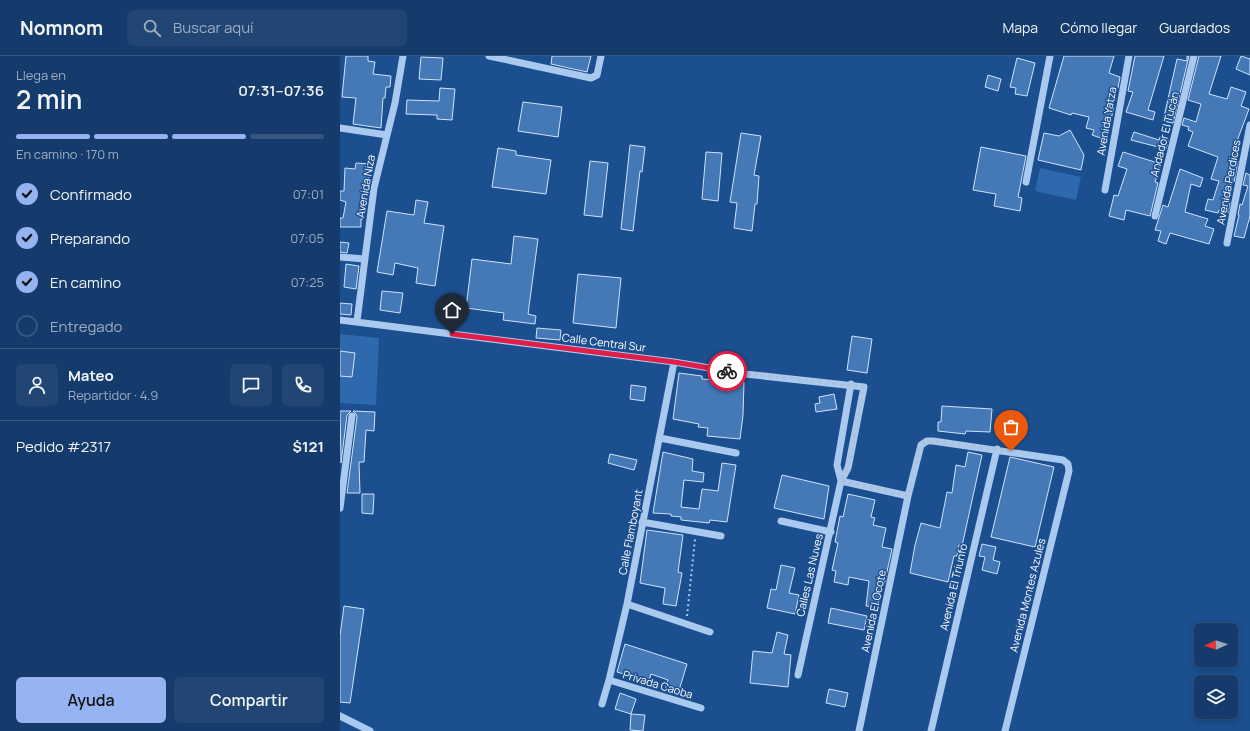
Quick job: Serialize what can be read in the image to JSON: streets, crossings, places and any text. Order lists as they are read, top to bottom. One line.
{"streets":{"street":["Avenida Yatza","Andador El Tucán","Avenida Perdices","Avenida Niza","Calle Central Sur","Calle Flamboyant","Calles Las Nuves","Avenida El Triunfo","Avenida Montes Azules","Avenida El Ocote","Privada Caoba"]},"crossings":[["Avenida Niza","Calle Central Sur"],["Calle Central Sur","Calle Flamboyant"],["Calle Central Sur","Calles Las Nuves"],["Calle Flamboyant","Privada Caoba"],["Avenida El Triunfo","Avenida Montes Azules"],["Avenida El Triunfo","Avenida El Ocote"],["Avenida Montes Azules","Avenida El Ocote"]],"north":"left","page":{"header":"Nomnom","search":"Buscar aquí","nav":["Mapa","Cómo llegar","Guardados"],"heading":["2 min","Llega en","07:31–07:36"],"panel":["Mateo","Repartidor · 4.9","Pedido #2317","$121"],"bar":"En camino · 170 m","list":[["Confirmado","07:01"],["Preparando","07:05"],["En camino","07:25"],"Entregado"],"buttons":["Ayuda","Compartir"]}}
